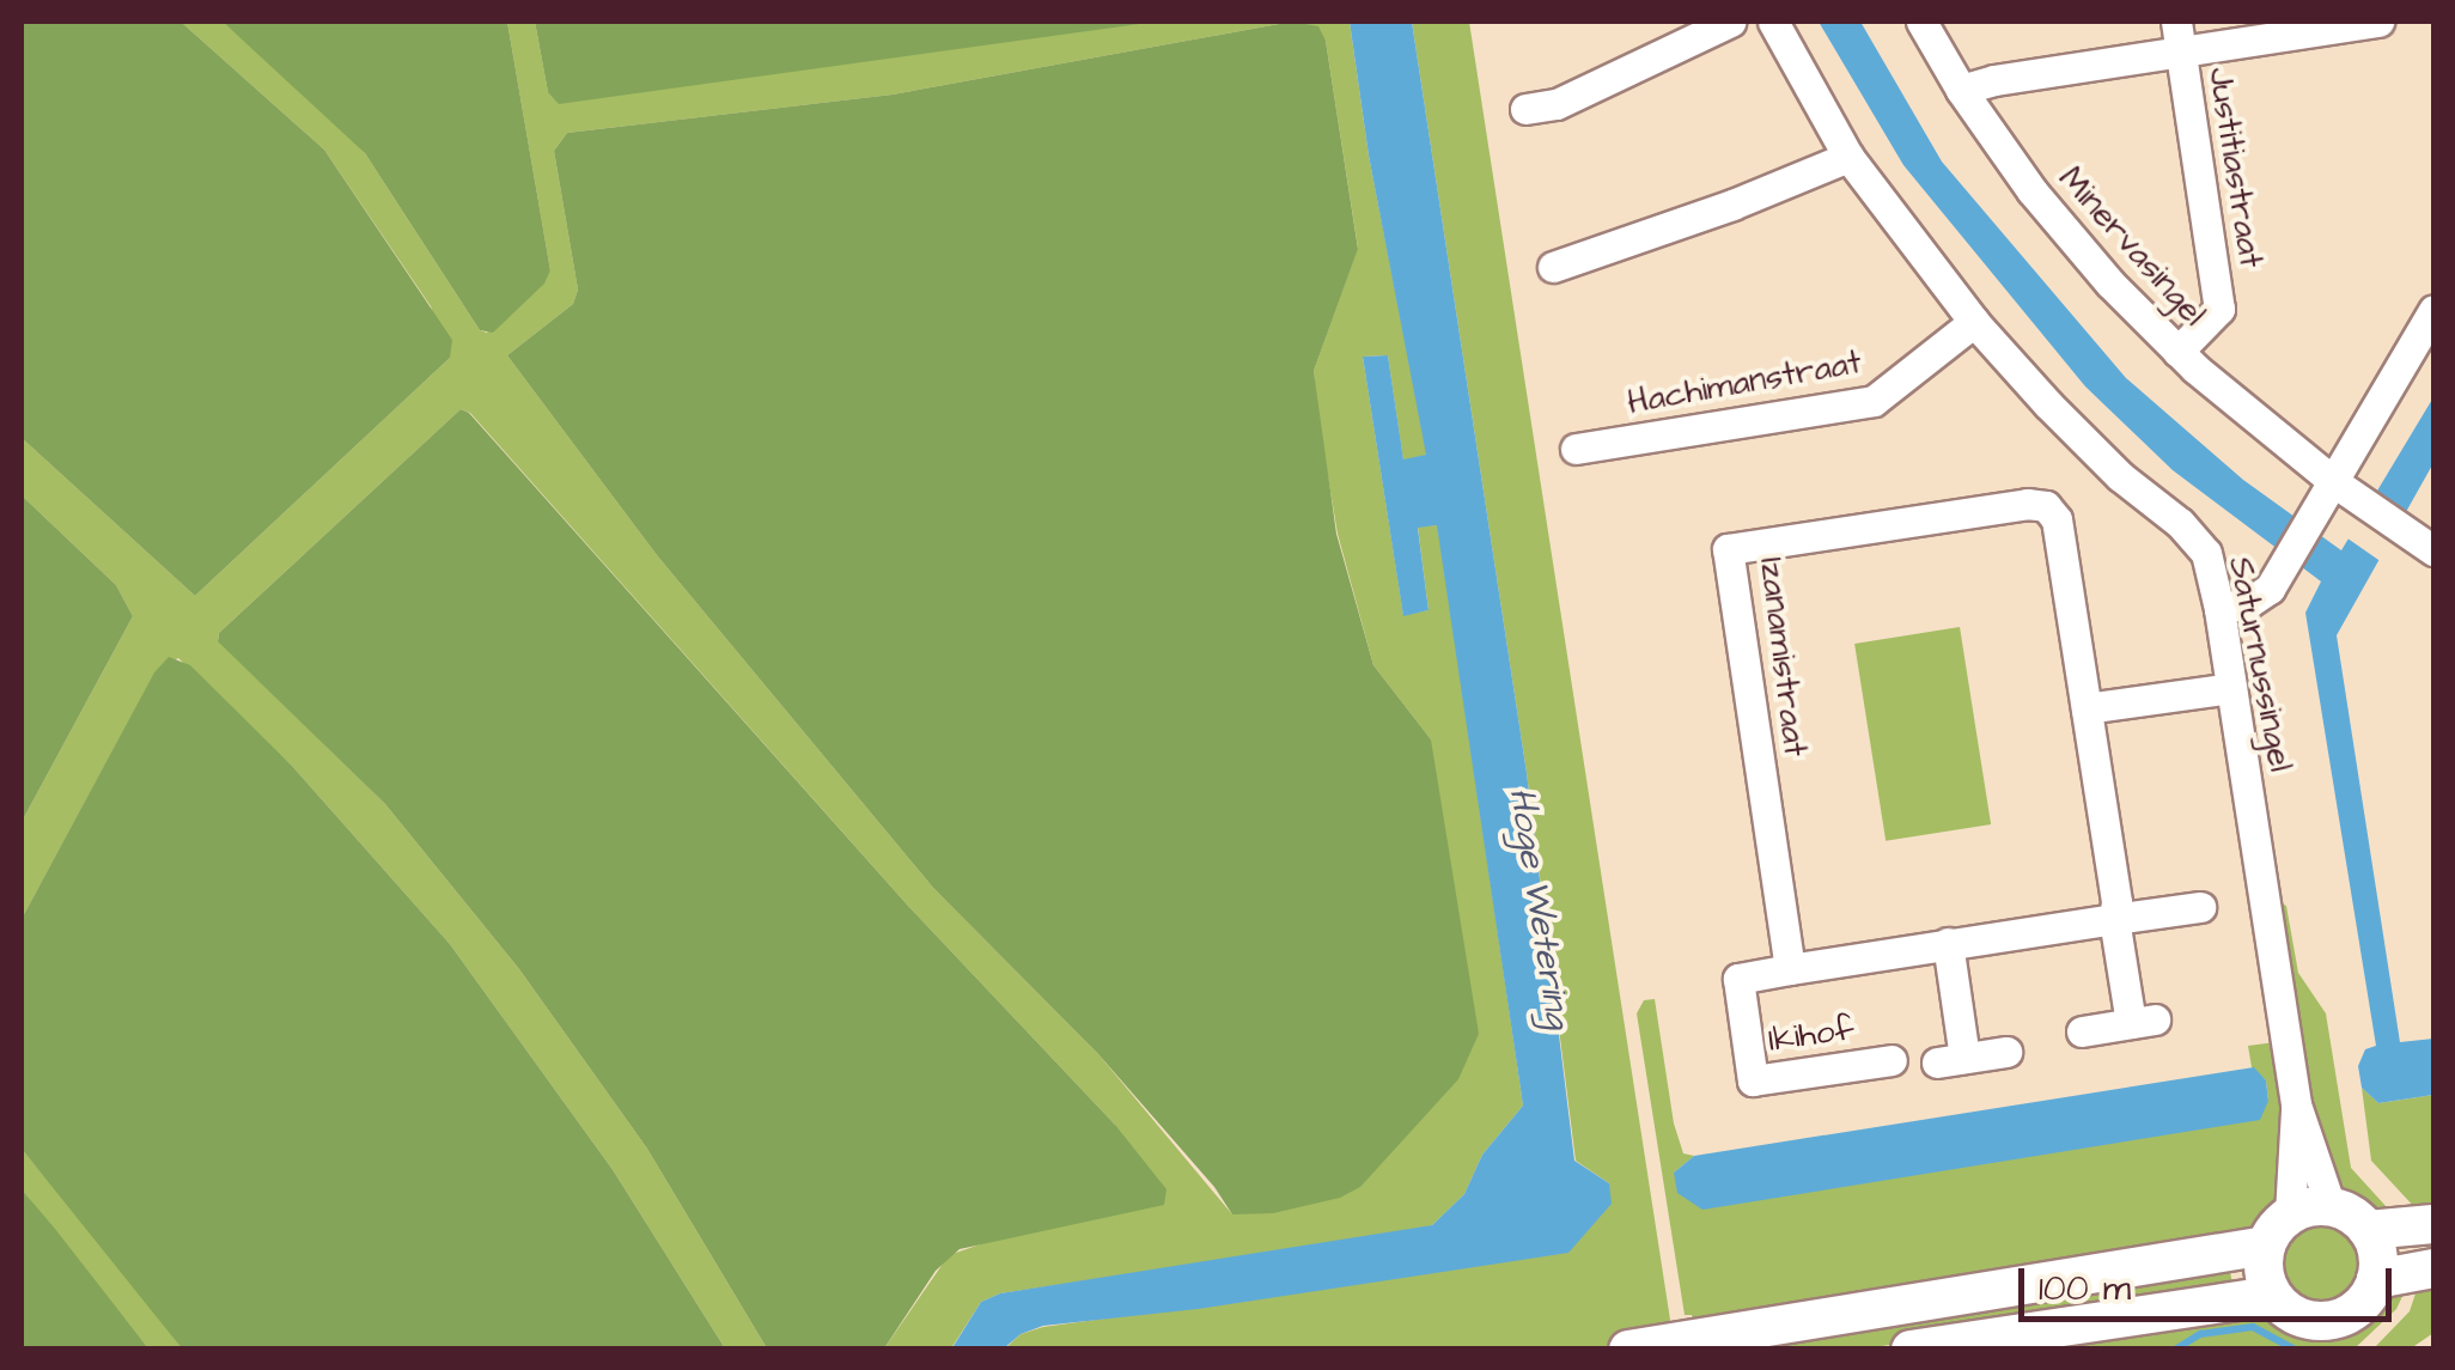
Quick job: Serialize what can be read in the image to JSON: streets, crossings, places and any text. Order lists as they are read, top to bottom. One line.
{"streets":{"street":["Justitiastraat","Minervasingel","Hachimanstraat","Izanamistraat","Saturnussingel","Ikihof"]},"crossings":[["Justitiastraat","Minervasingel"],["Hachimanstraat","Saturnussingel"],["Izanamistraat","Ikihof"]],"water":["Hoge Wetering"],"scale_bar":"100 m"}
